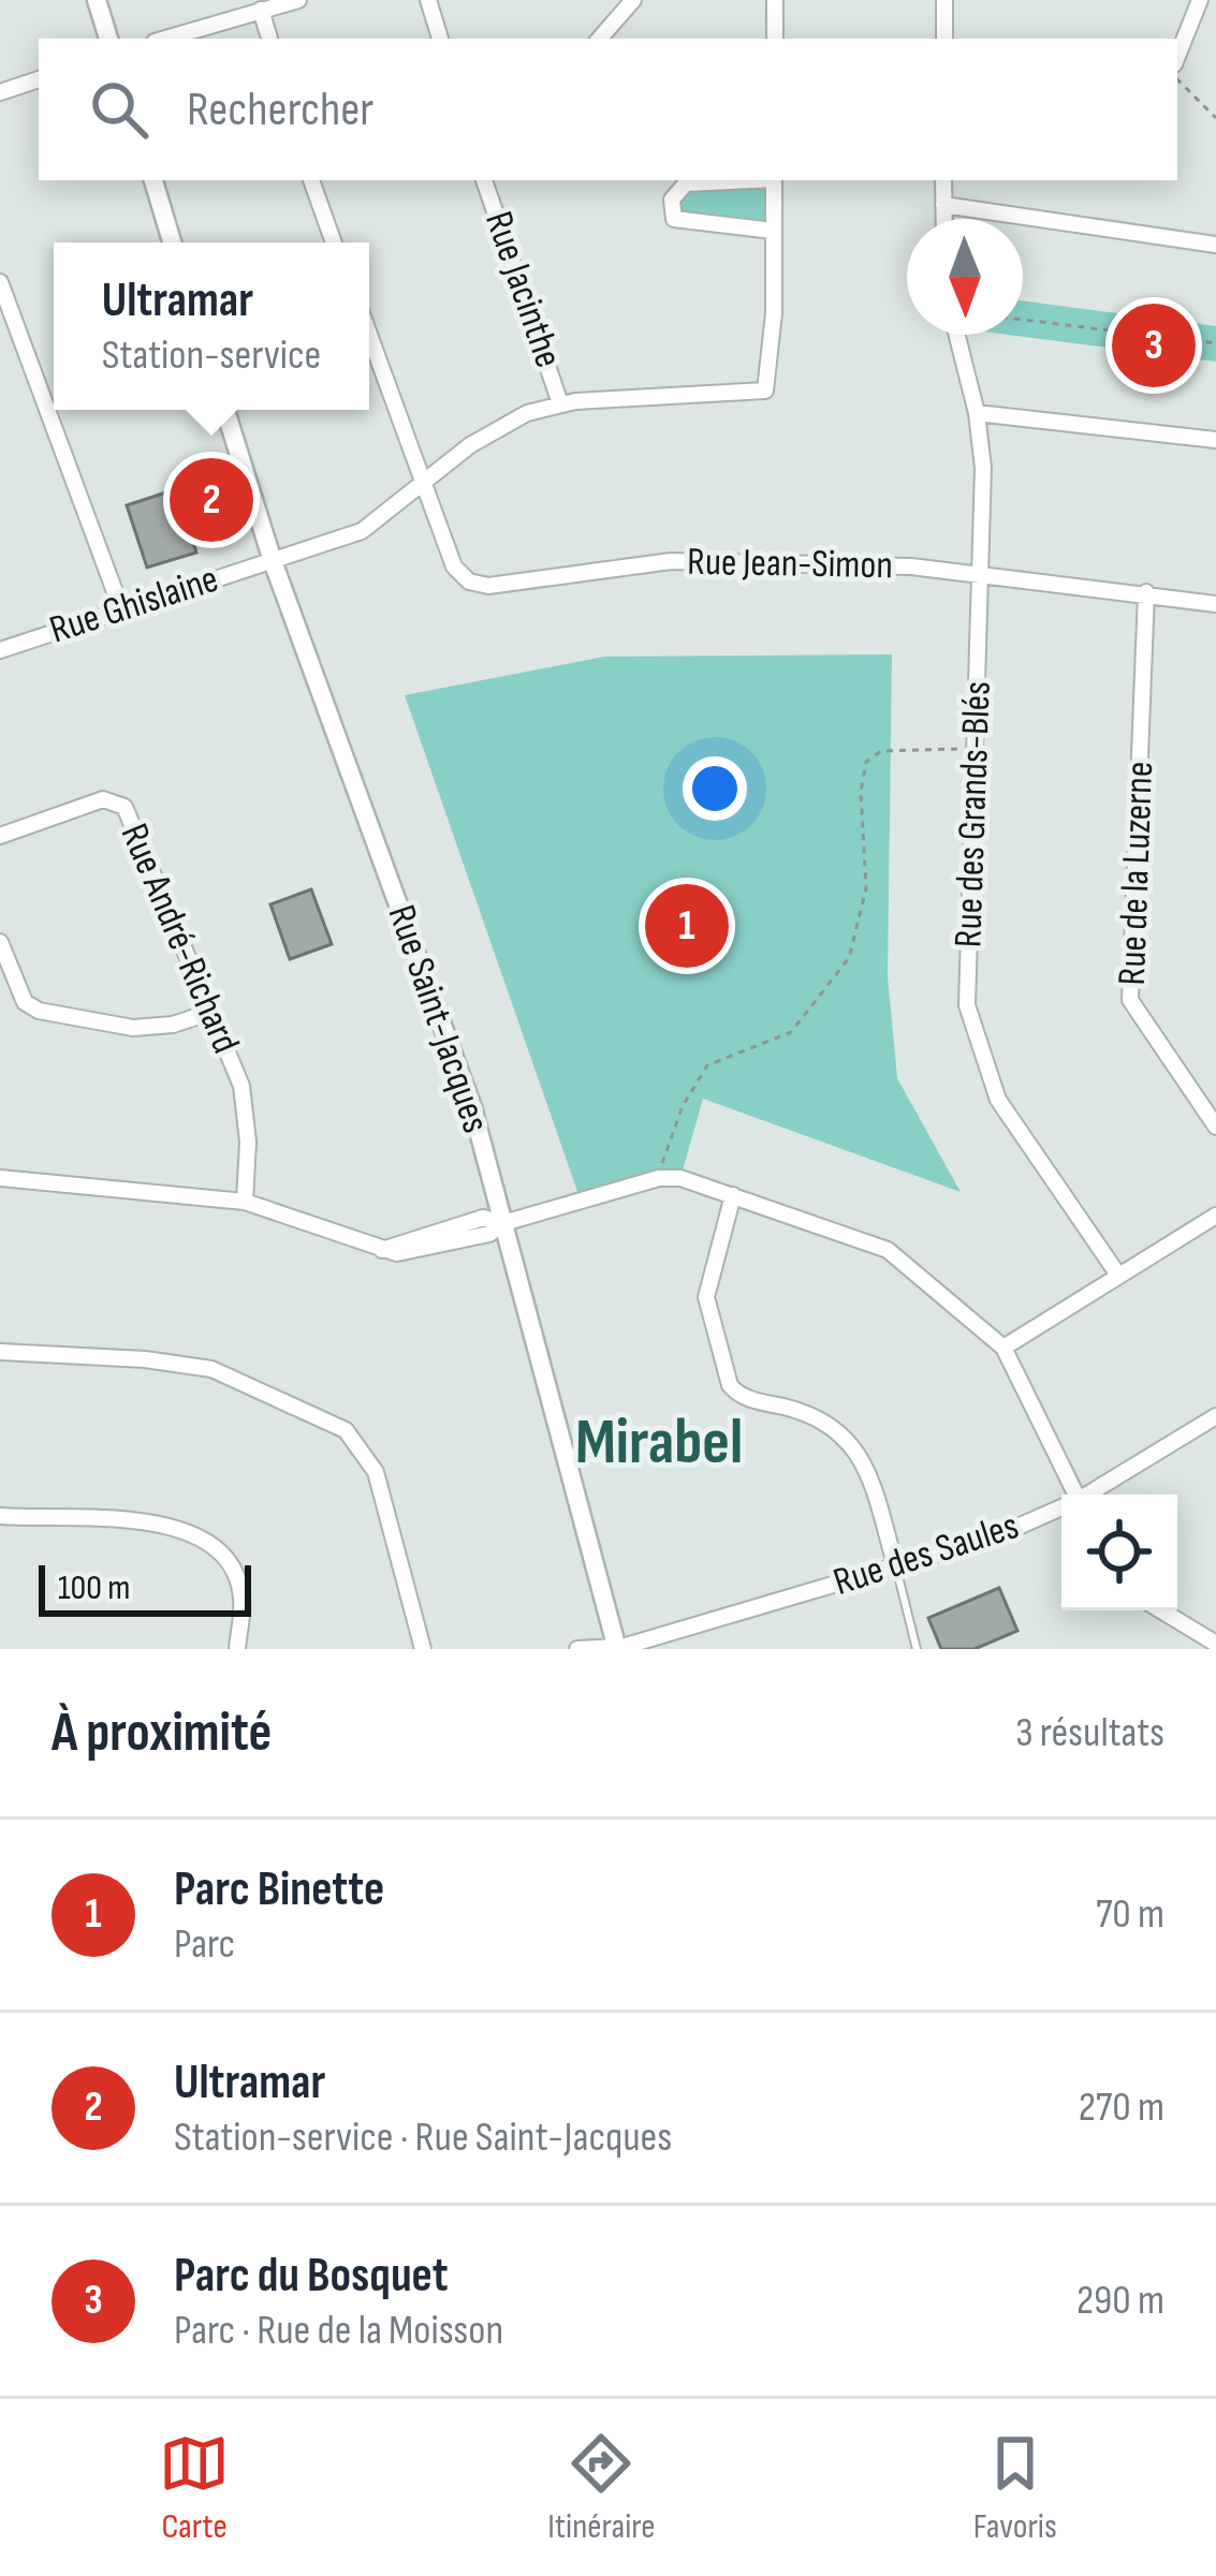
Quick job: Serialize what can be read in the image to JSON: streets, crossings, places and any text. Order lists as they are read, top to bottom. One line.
{"streets":{"street":["Rue Jacinthe","Rue Jean-Simon","Rue Ghislaine","Rue des Grands-Blés","Rue de la Luzerne","Rue André-Richard","Rue Saint-Jacques","Rue des Saules"]},"crossings":[["Rue Jacinthe","Rue Ghislaine"],["Rue Jean-Simon","Rue Ghislaine"],["Rue Jean-Simon","Rue des Grands-Blés"],["Rue Jean-Simon","Rue de la Luzerne"],["Rue Ghislaine","Rue Saint-Jacques"],["Rue Saint-Jacques","Rue des Saules"]],"districts":["Mirabel"],"scale_bar":"100 m","north":"bottom","page":{"search":"Rechercher","popup":["Ultramar","Station-service"],"pins":["3","2","1"],"scale":"100 m","heading":["À proximité","3 résultats"],"list":[{"mark":"1","name":"Parc Binette","note":"Parc","value":"70 m"},{"mark":"2","name":"Ultramar","note":"Station-service · Rue Saint-Jacques","value":"270 m"},{"mark":"3","name":"Parc du Bosquet","note":"Parc · Rue de la Moisson","value":"290 m"}],"nav":["Carte","Itinéraire","Favoris"]}}
